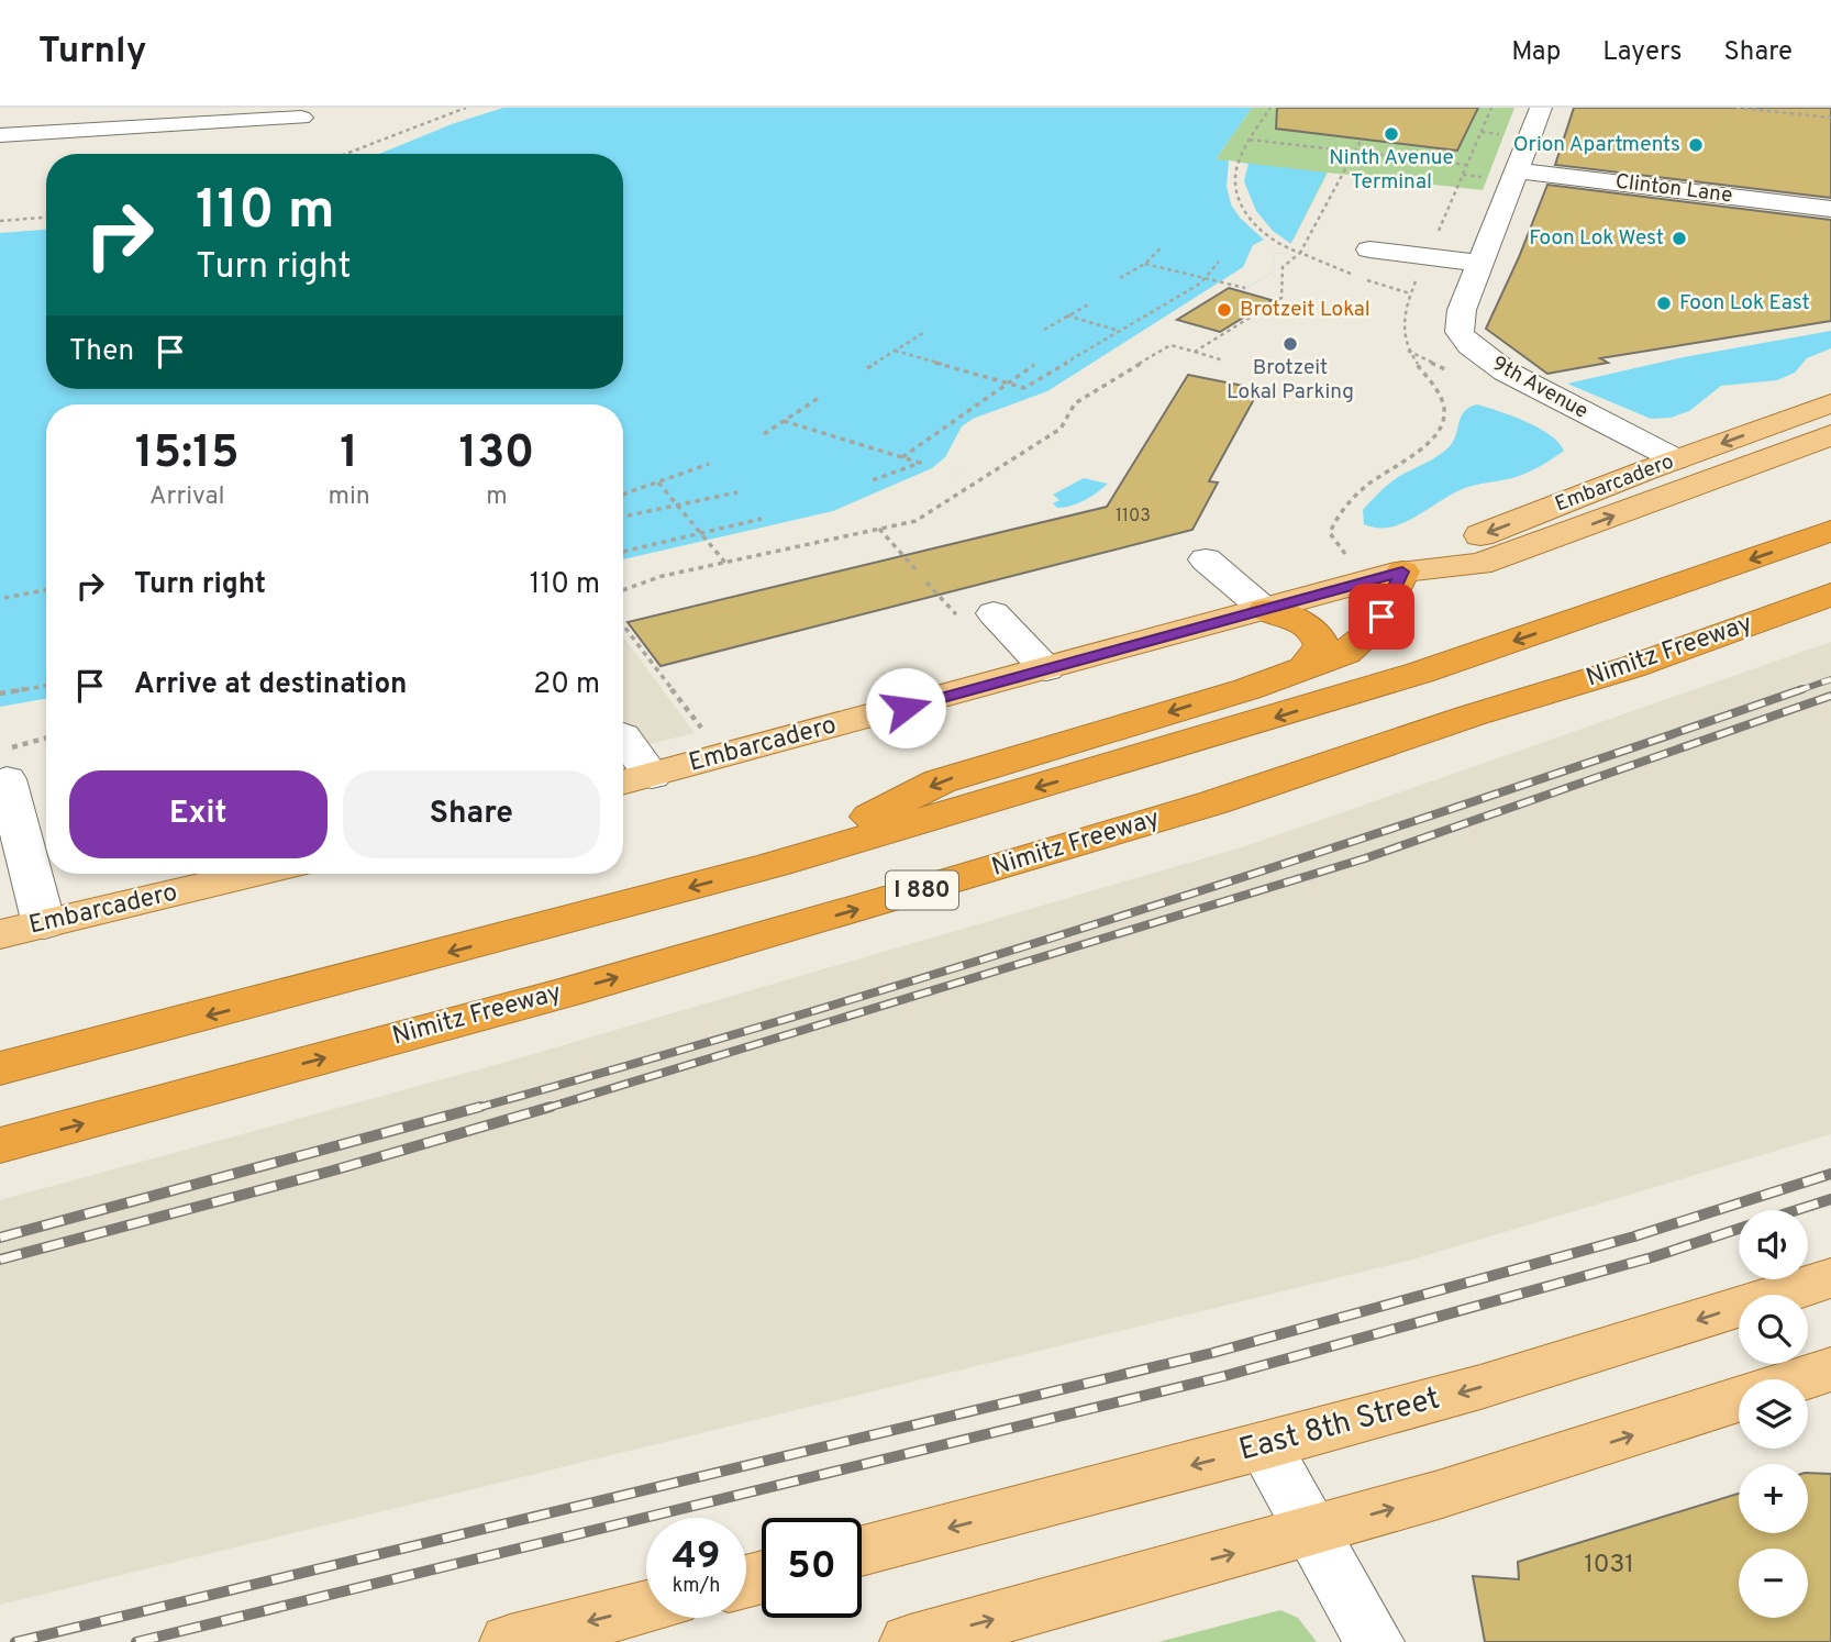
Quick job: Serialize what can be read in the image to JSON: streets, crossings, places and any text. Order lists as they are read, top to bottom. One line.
{"streets":{"highway":["Nimitz Freeway","I 880"],"main road":["Embarcadero","East 8th Street"],"street":["Clinton Lane","9th Avenue"]},"crossings":[["Clinton Lane","9th Avenue"],["9th Avenue","Embarcadero"]],"places":["Ninth Avenue Terminal","Orion Apartments","Foon Lok West","Foon Lok East","Brotzeit Lokal","Brotzeit Lokal Parking"],"house_numbers":["1103","1031"],"page":{"header":"Turnly","nav":["Map","Layers","Share"],"turn":["110 m","Turn right"],"then":"Then","eta":["15:15","Arrival","1","min","130","m"],"list":[{"name":"Turn right","value":"110 m"},{"name":"Arrive at destination","value":"20 m"}],"buttons":["Exit","Share"],"map_buttons":["+","−"],"speed":"49 km/h","limit":"50"}}
